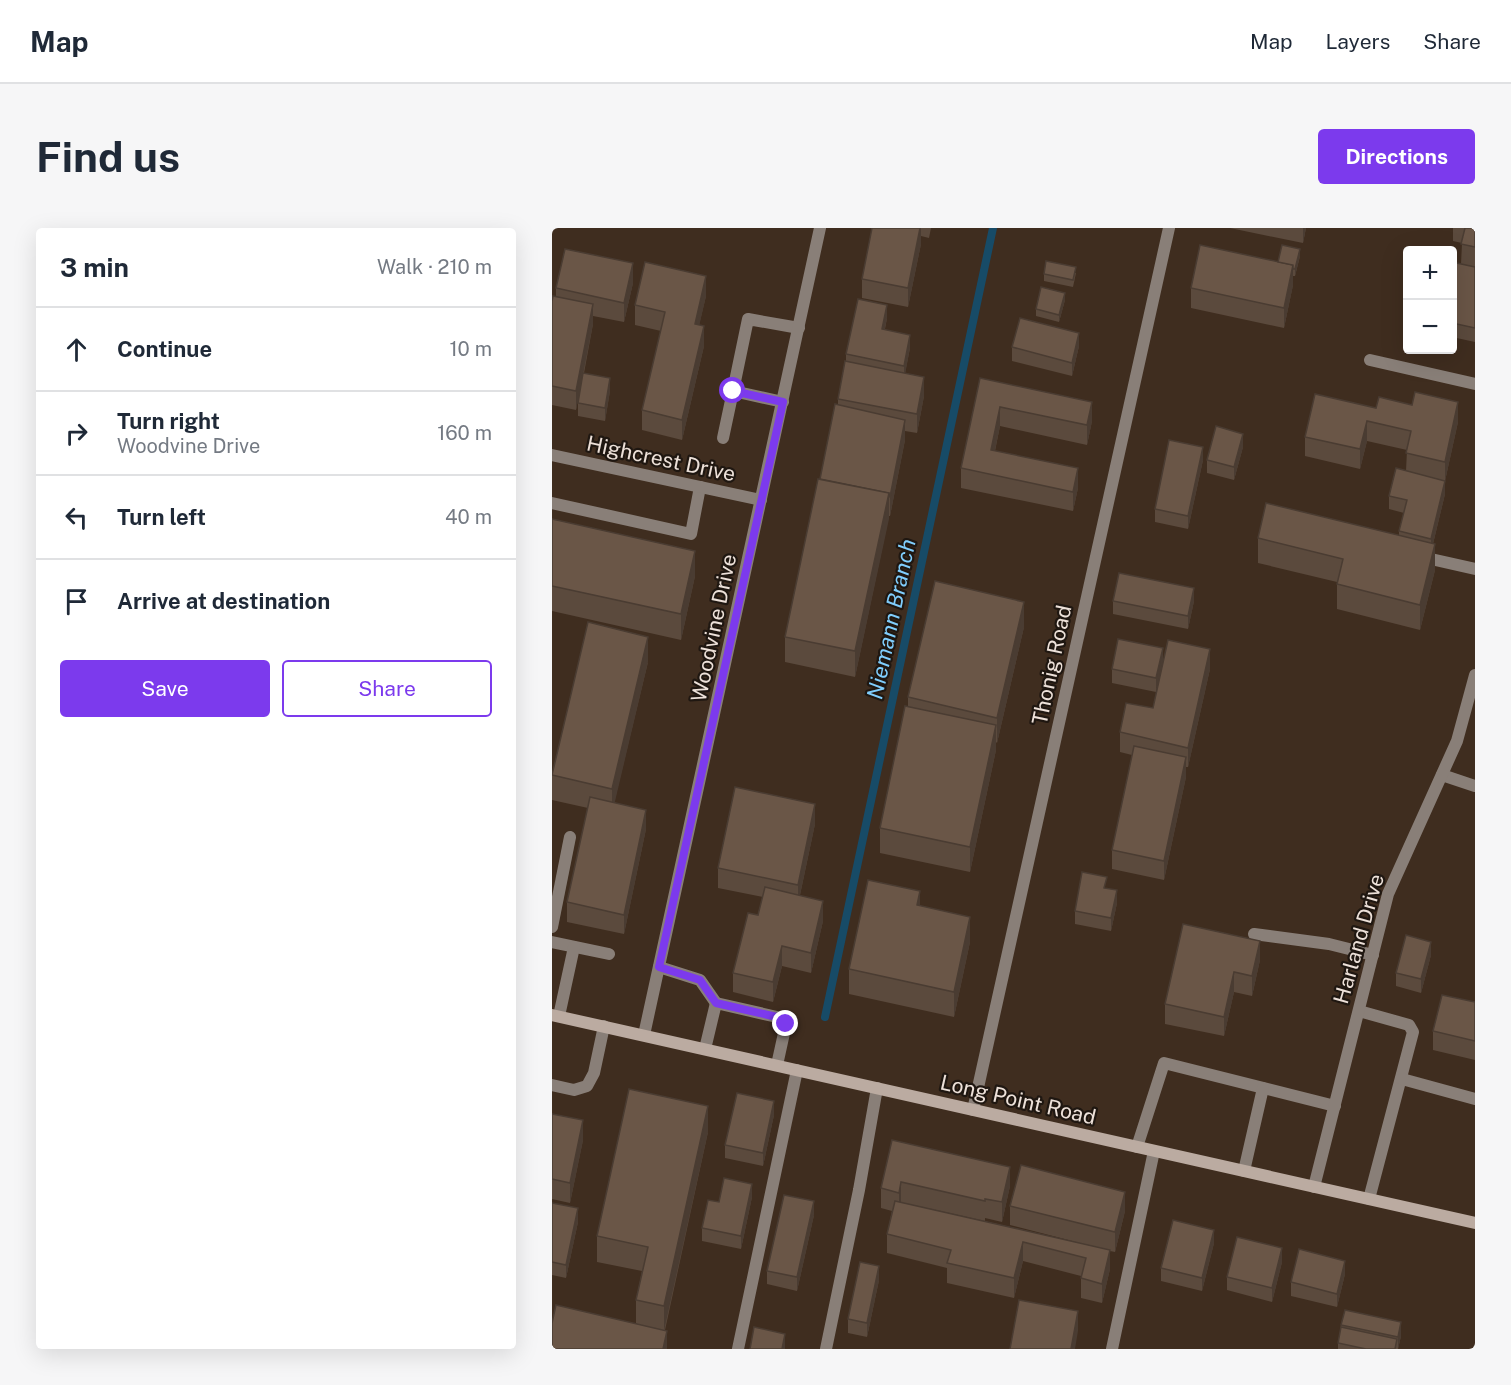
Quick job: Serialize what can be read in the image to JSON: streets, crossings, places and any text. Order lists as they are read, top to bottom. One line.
{"streets":{"main road":["Long Point Road"],"street":["Highcrest Drive","Woodvine Drive","Thonig Road","Harland Drive"]},"crossings":[["Highcrest Drive","Woodvine Drive"],["Woodvine Drive","Long Point Road"],["Thonig Road","Long Point Road"],["Harland Drive","Long Point Road"]],"water":["Niemann Branch"],"page":{"header":"Map","nav":["Map","Layers","Share"],"buttons":["Directions",["Save","Share"]],"title":"Find us","heading":["3 min","Walk · 210 m"],"map_buttons":["+","−"],"list":[["Continue","10 m"],["Turn right","Woodvine Drive","160 m"],["Turn left","40 m"],"Arrive at destination"]}}
